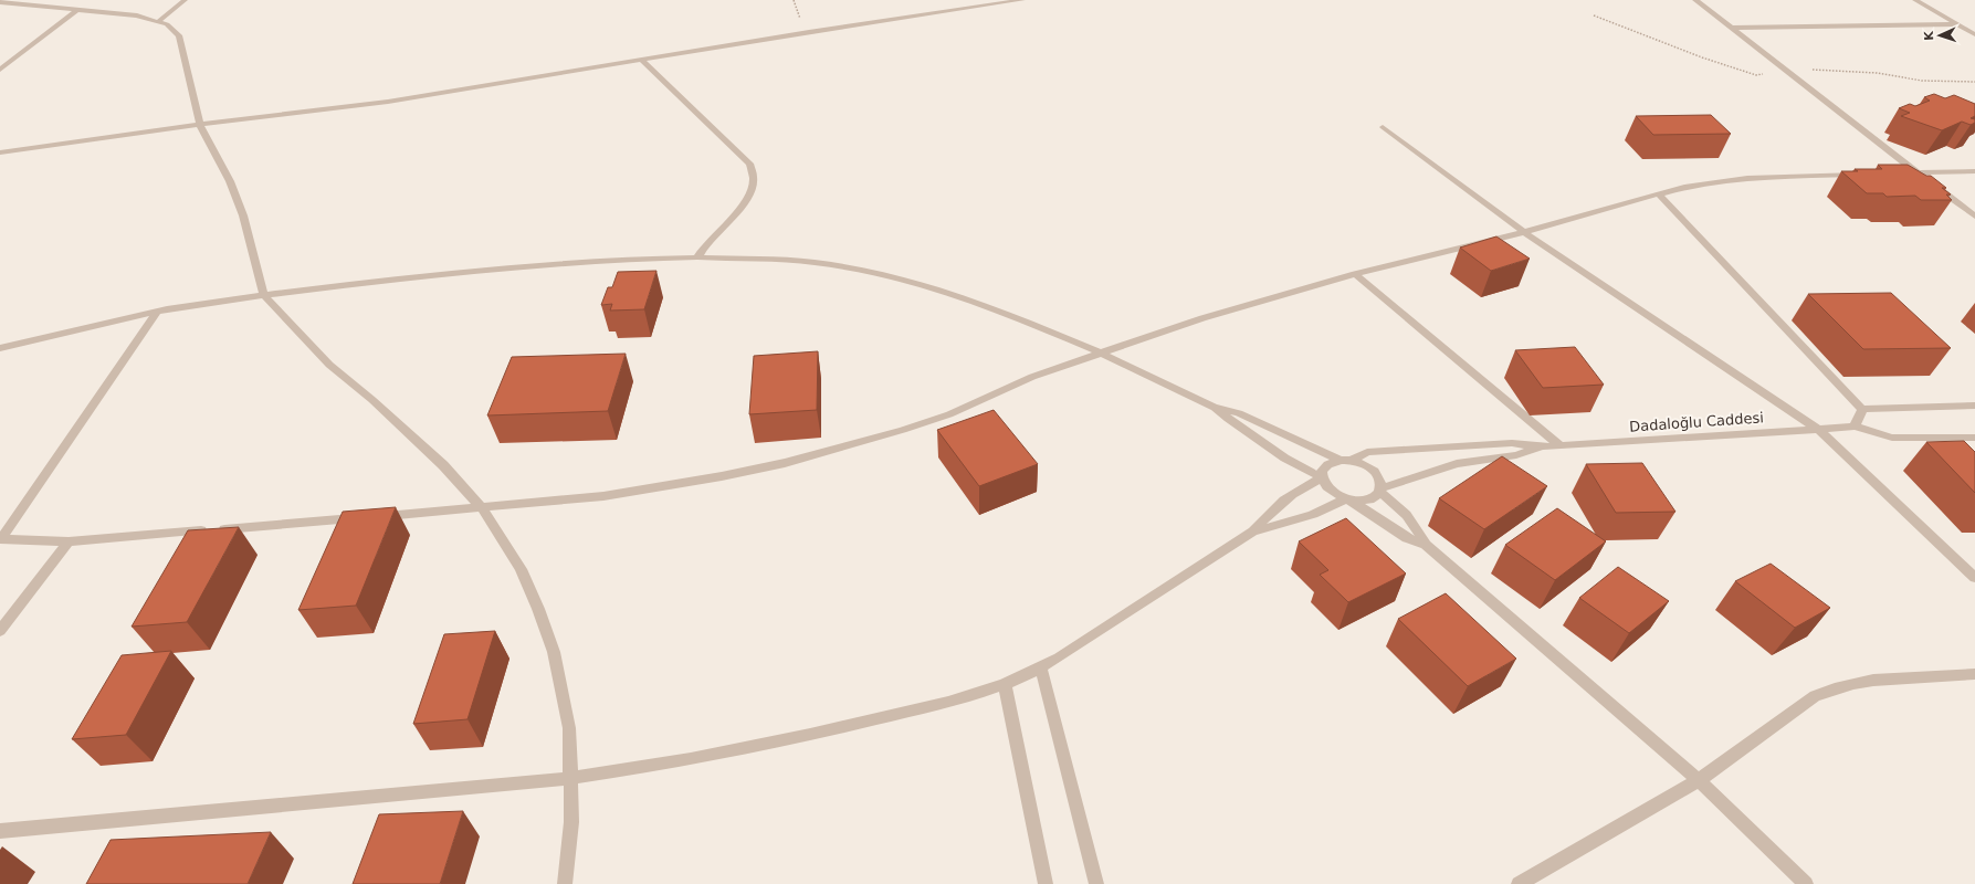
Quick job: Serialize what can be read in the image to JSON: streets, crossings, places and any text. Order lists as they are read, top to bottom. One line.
{"streets":{"street":["Dadaloğlu Caddesi"]},"north":"left"}
